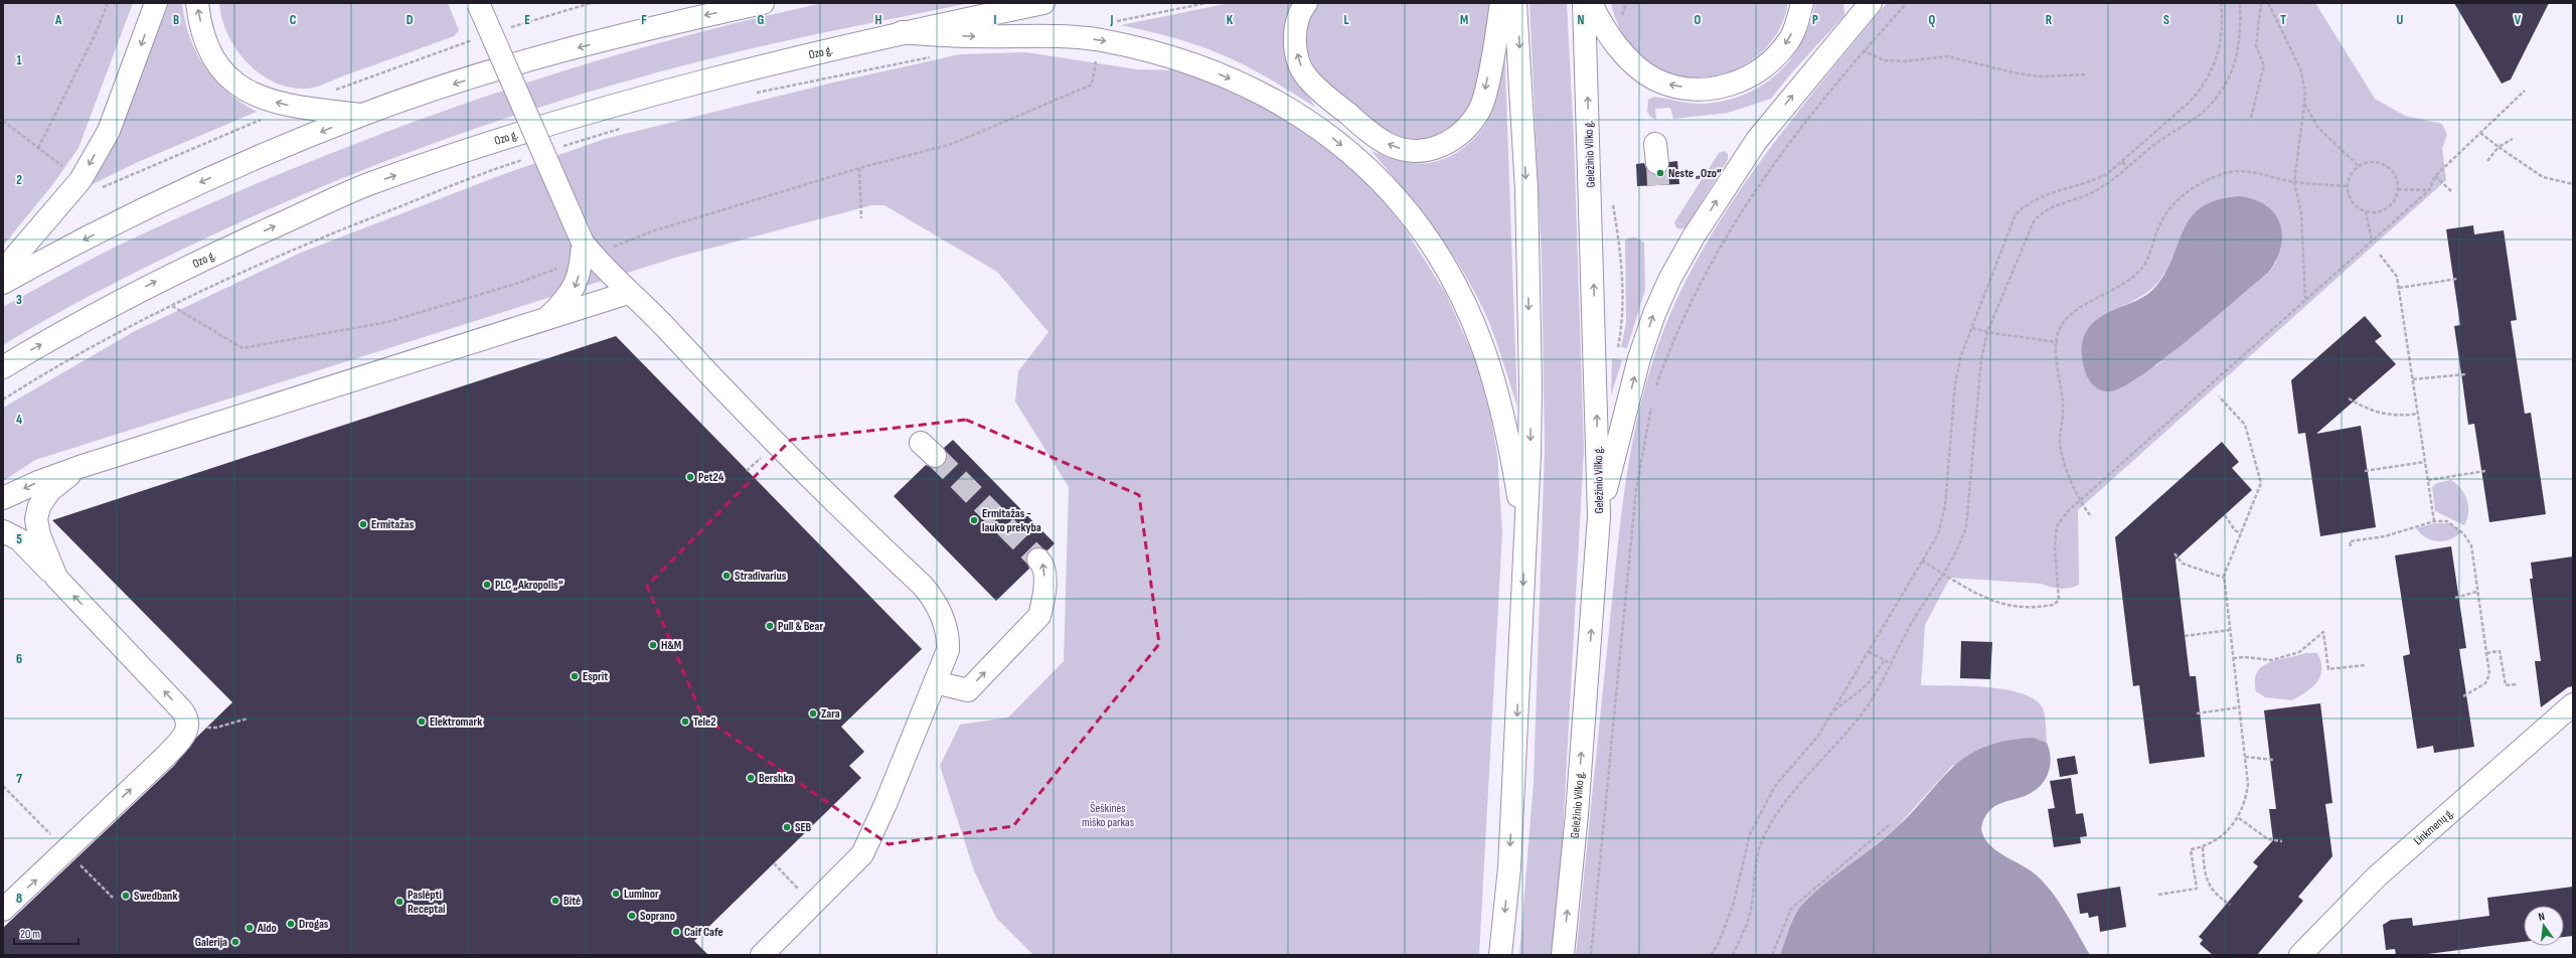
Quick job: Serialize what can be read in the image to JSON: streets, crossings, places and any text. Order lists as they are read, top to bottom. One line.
{"streets":{"main road":["Ozo g.","Geležinio Vilko g.","Linkmenų g."]},"parks":["Šeškinės miško parkas"],"places":["Neste „Ozo“","Pet24","Ermitažas - lauko prekyba","Ermitažas","Stradivarius","PLC „Akropolis“","Pull & Bear","H&M","Esprit","Zara","Elektromark","Tele2","Bershka","SEB","Luminor","Swedbank","Bitė","Paslėpti Receptai","Soprano","Drogas","Aldo","Caif Cafe","Galerija"],"scale_bar":"20 m","north":"top","grid":{"columns":["A","B","C","D","E","F","G","H","I","J","K","L","M","N","O","P","Q","R","S","T","U","V"],"rows":["1","2","3","4","5","6","7","8"]}}
